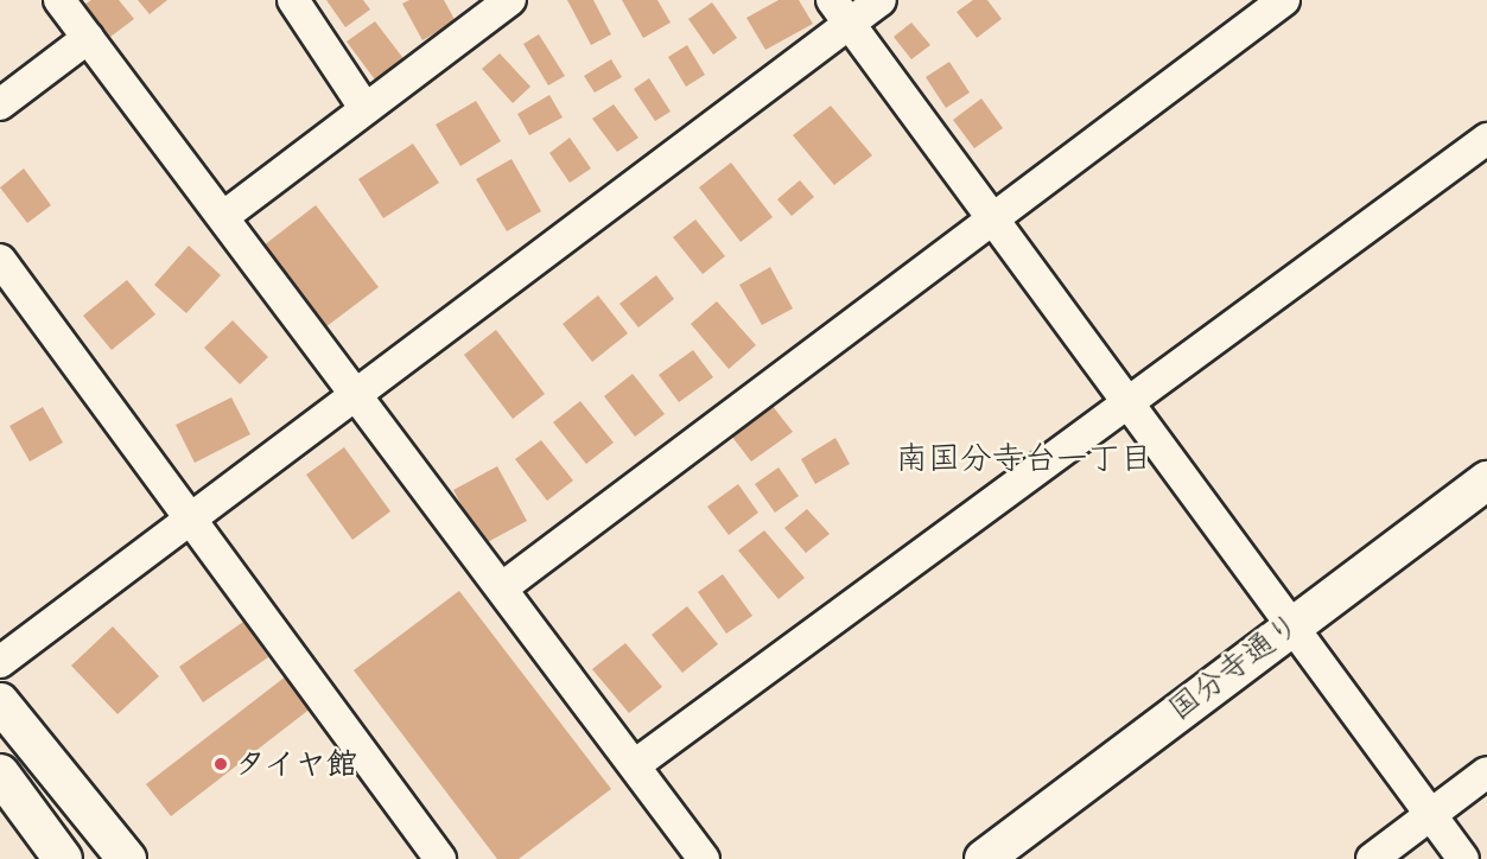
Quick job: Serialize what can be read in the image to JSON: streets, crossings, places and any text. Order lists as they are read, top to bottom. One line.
{"streets":{"street":["国分寺通り"]},"districts":["南国分寺台一丁目"],"places":["タイヤ館"]}
